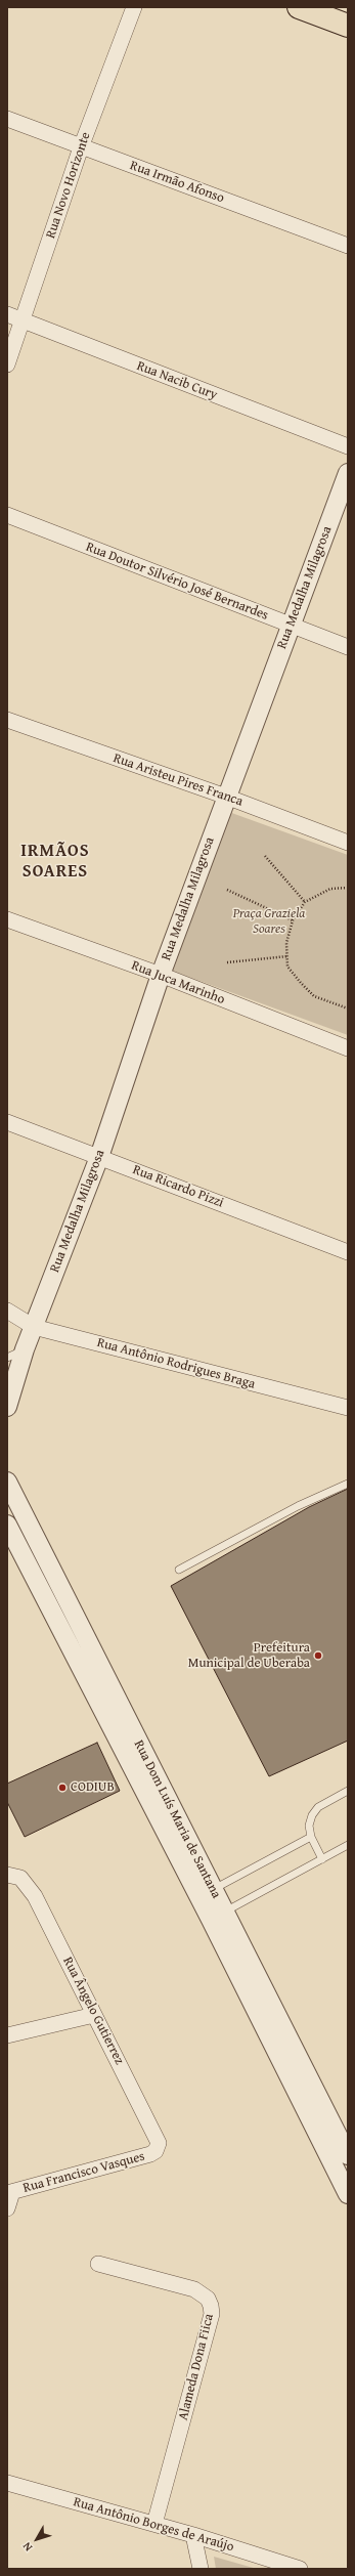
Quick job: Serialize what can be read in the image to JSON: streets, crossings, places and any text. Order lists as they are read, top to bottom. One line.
{"streets":{"street":["Rua Irmão Afonso","Rua Novo Horizonte","Rua Nacib Cury","Rua Doutor Silvério José Bernardes","Rua Medalha Milagrosa","Rua Aristeu Pires Franca","Rua Juca Marinho","Rua Ricardo Pizzi","Rua Antônio Rodrigues Braga","Rua Dom Luís Maria de Santana","Rua Ângelo Gutierrez","Rua Francisco Vasques","Alameda Dona Fiica","Rua Antônio Borges de Araújo"]},"crossings":[["Rua Irmão Afonso","Rua Novo Horizonte"],["Rua Novo Horizonte","Rua Nacib Cury"],["Rua Doutor Silvério José Bernardes","Rua Medalha Milagrosa"],["Rua Medalha Milagrosa","Rua Aristeu Pires Franca"],["Rua Medalha Milagrosa","Rua Juca Marinho"],["Rua Medalha Milagrosa","Rua Ricardo Pizzi"],["Rua Medalha Milagrosa","Rua Antônio Rodrigues Braga"],["Rua Ângelo Gutierrez","Rua Francisco Vasques"],["Alameda Dona Fiica","Rua Antônio Borges de Araújo"]],"districts":["IRMÃOS SOARES"],"parks":["Praça Graziela Soares"],"places":["Prefeitura Municipal de Uberaba","CODIUB"],"north":"bottom left"}
